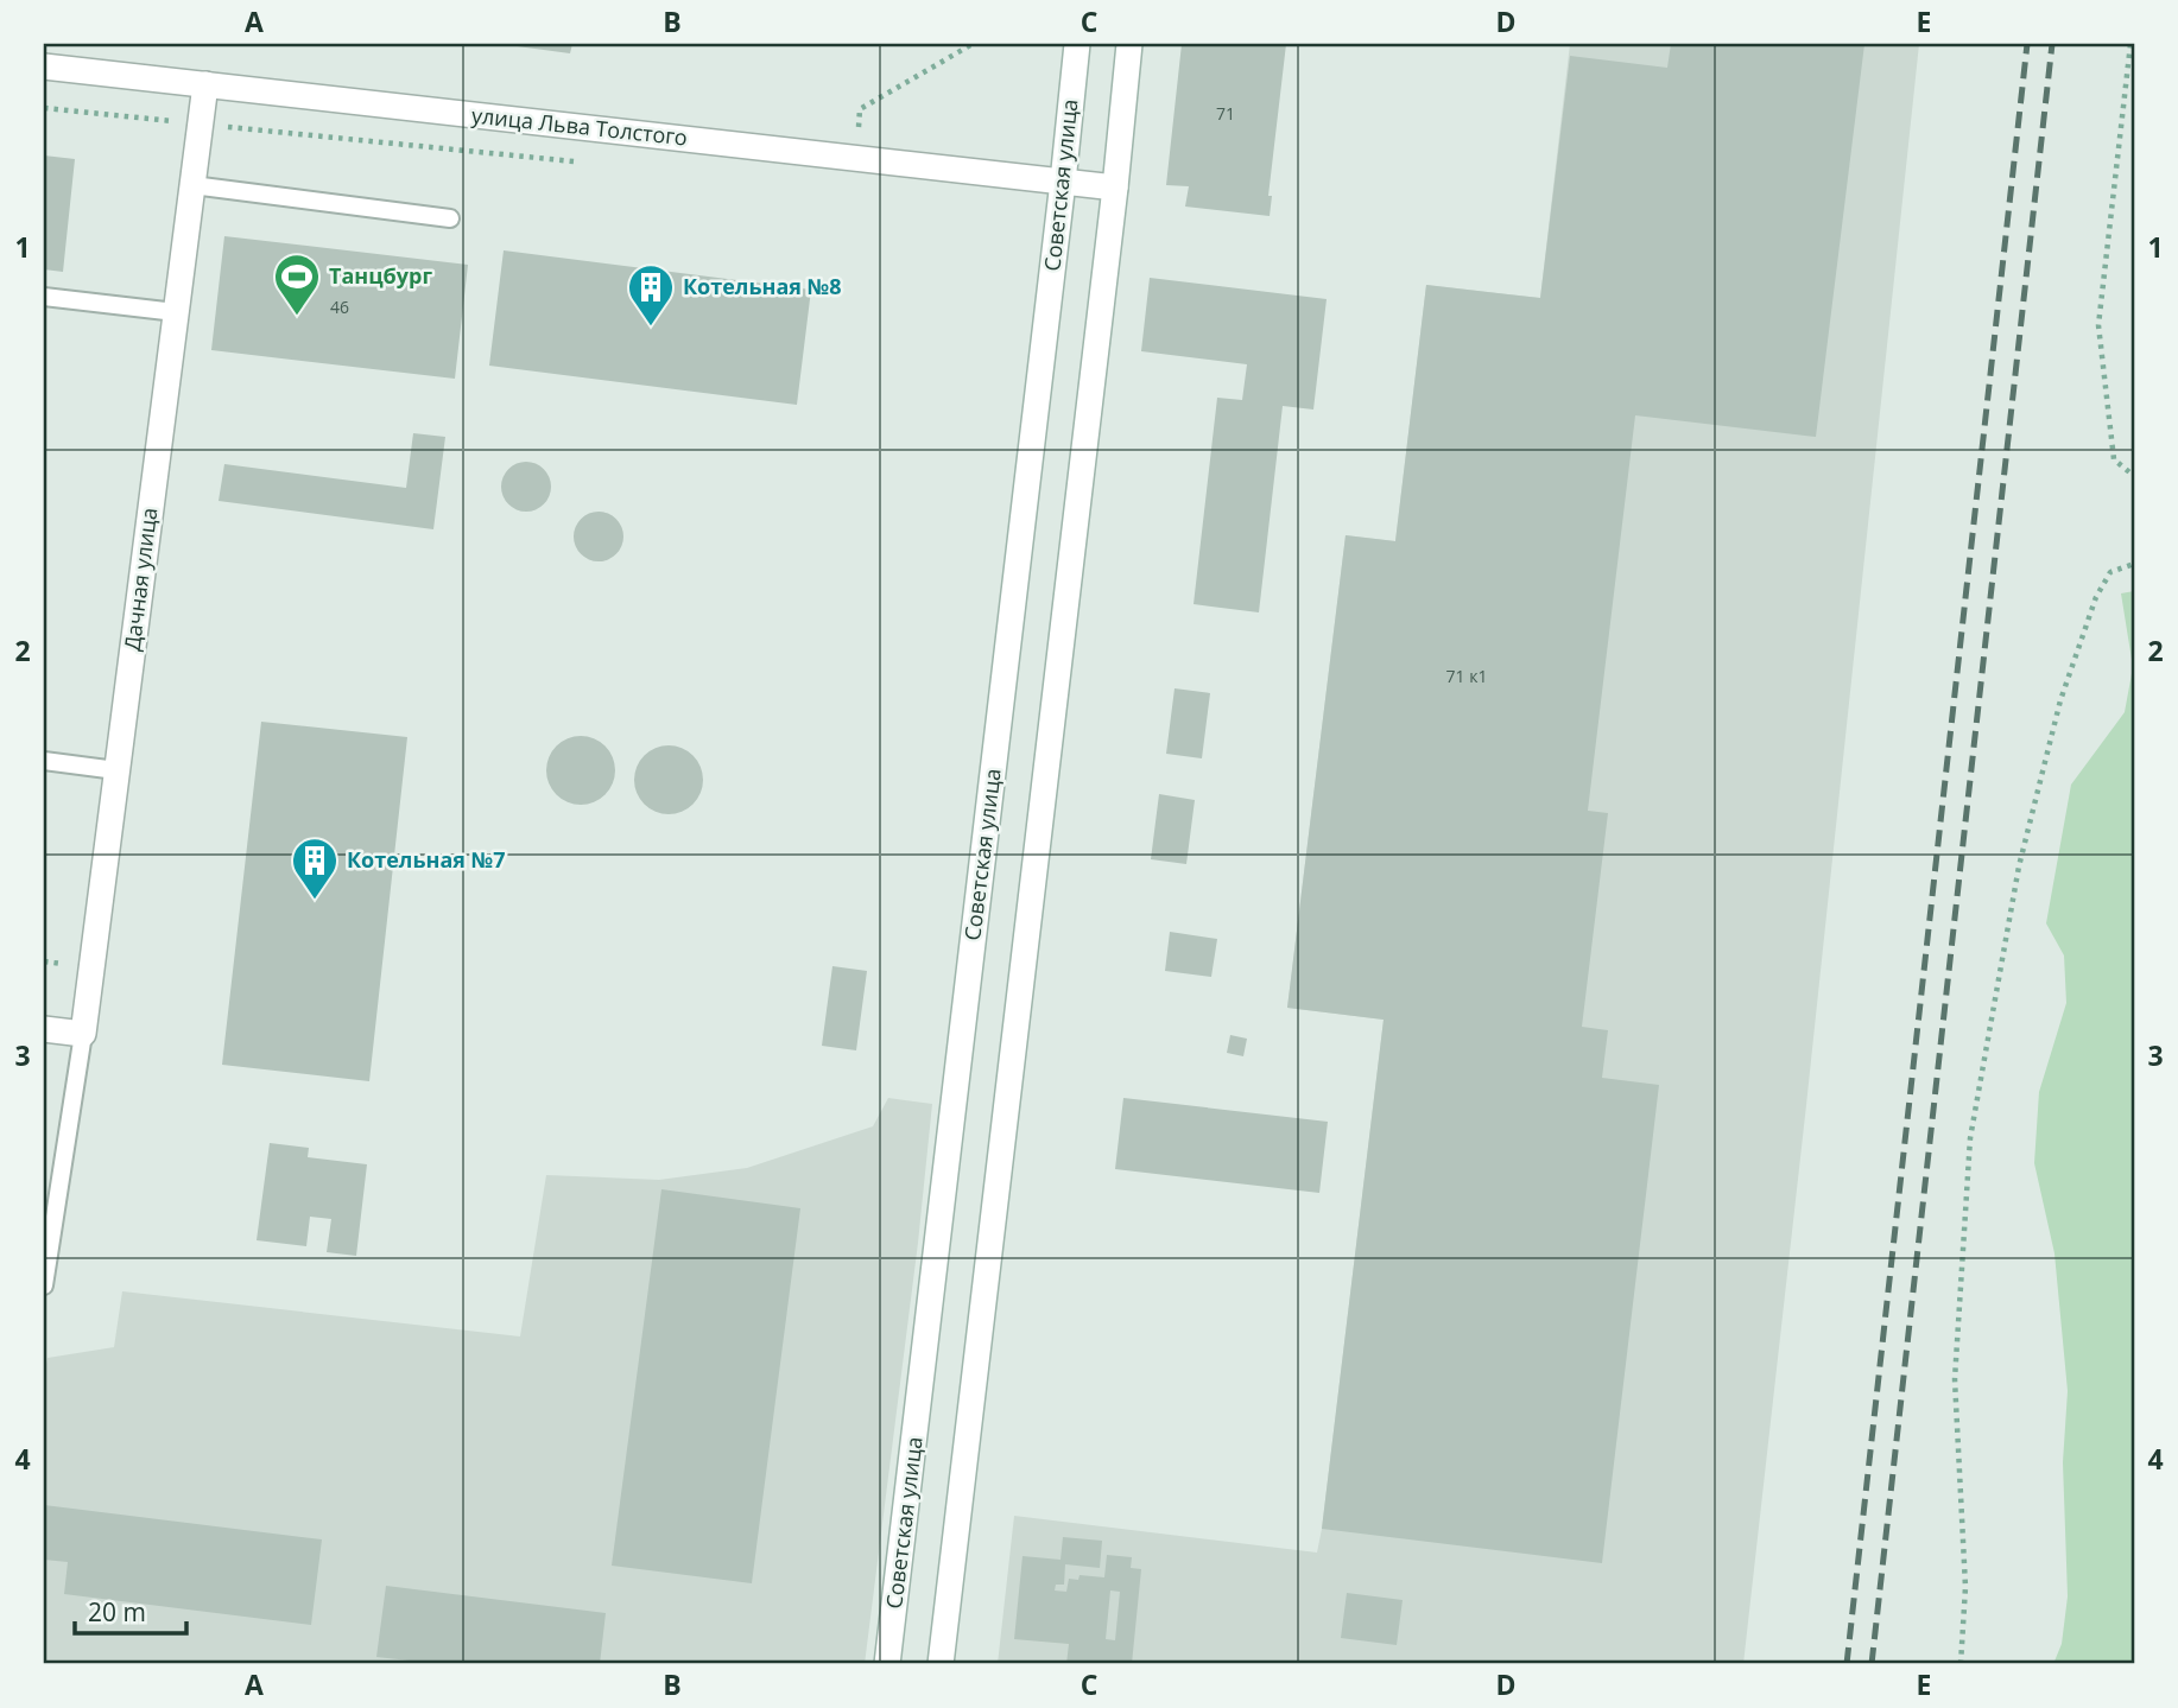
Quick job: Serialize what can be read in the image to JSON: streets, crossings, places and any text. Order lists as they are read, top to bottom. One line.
{"streets":{"main road":["улица Льва Толстого","Советская улица","Дачная улица"]},"crossings":[["улица Льва Толстого","Советская улица"],["улица Льва Толстого","Дачная улица"]],"places":{"sports":["Танцбург"],"building":["Котельная №8","Котельная №7"]},"house_numbers":["71","46","71 к1"],"scale_bar":"20 m","grid":{"columns":["A","B","C","D","E"],"rows":["1","2","3","4"]}}
